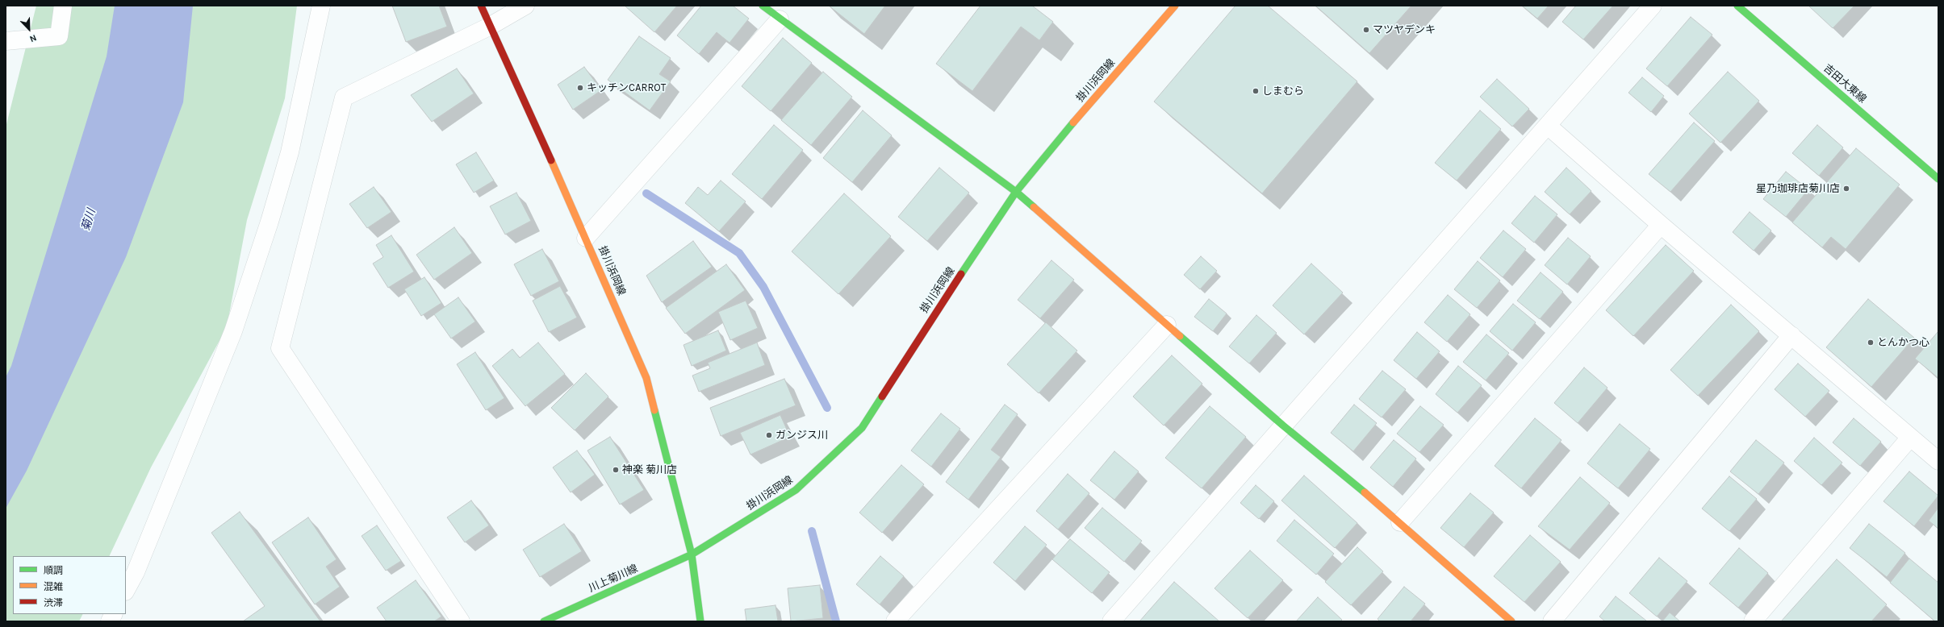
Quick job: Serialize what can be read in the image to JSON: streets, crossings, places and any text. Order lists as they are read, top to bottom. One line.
{"streets":{"main road":["掛川浜岡線","吉田大東線","川上菊川線"]},"crossings":[["掛川浜岡線","川上菊川線"]],"water":["菊川"],"places":["マツヤデンキ","キッチンCARROT","しまむら","星乃珈琲店菊川店","とんかつ心","ガンジス川","神楽 菊川店"],"legend":["順調","混雑","渋滞"],"north":"bottom right"}
